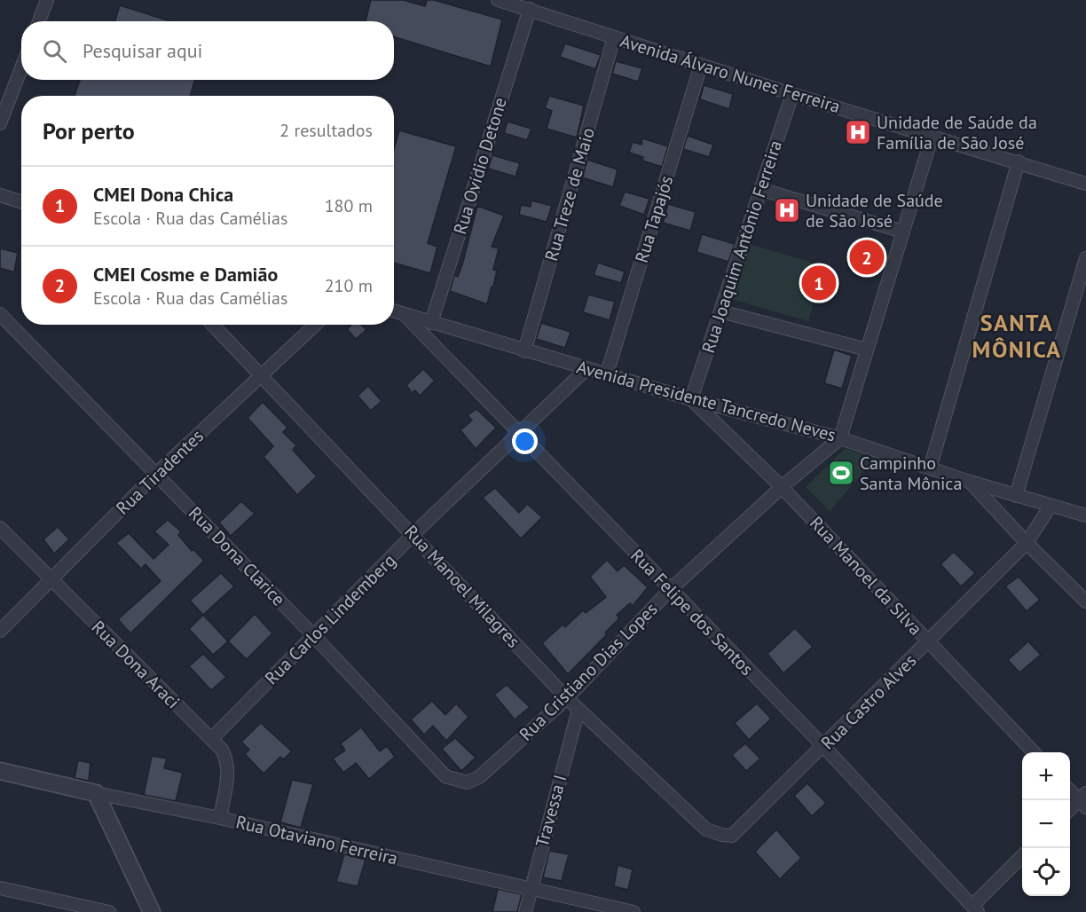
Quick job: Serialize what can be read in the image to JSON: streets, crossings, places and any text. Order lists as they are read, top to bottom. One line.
{"streets":{"street":["Avenida Álvaro Nunes Ferreira","Rua Ovídio Detone","Rua Treze de Maio","Rua Tapajós","Rua Joaquim Antônio Ferreira","Avenida Presidente Tancredo Neves","Rua Tiradentes","Rua Dona Clarice","Rua Manoel da Silva","Rua Manoel Milagres","Rua Felipe dos Santos","Rua Carlos Lindemberg","Rua Dona Araci","Rua Cristiano Dias Lopes","Rua Castro Alves","Travessa I","Rua Otaviano Ferreira"]},"crossings":[["Avenida Álvaro Nunes Ferreira","Rua Ovídio Detone"],["Avenida Álvaro Nunes Ferreira","Rua Treze de Maio"],["Avenida Álvaro Nunes Ferreira","Rua Tapajós"],["Avenida Álvaro Nunes Ferreira","Rua Joaquim Antônio Ferreira"],["Rua Ovídio Detone","Avenida Presidente Tancredo Neves"],["Rua Treze de Maio","Avenida Presidente Tancredo Neves"],["Rua Tapajós","Avenida Presidente Tancredo Neves"],["Rua Joaquim Antônio Ferreira","Avenida Presidente Tancredo Neves"],["Rua Joaquim Antônio Ferreira","Rua Manoel da Silva"],["Avenida Presidente Tancredo Neves","Rua Manoel da Silva"],["Avenida Presidente Tancredo Neves","Rua Felipe dos Santos"],["Avenida Presidente Tancredo Neves","Rua Carlos Lindemberg"],["Avenida Presidente Tancredo Neves","Rua Cristiano Dias Lopes"],["Avenida Presidente Tancredo Neves","Rua Castro Alves"],["Rua Tiradentes","Rua Dona Clarice"],["Rua Tiradentes","Rua Manoel Milagres"],["Rua Tiradentes","Rua Dona Araci"],["Rua Dona Clarice","Rua Carlos Lindemberg"],["Rua Dona Clarice","Rua Cristiano Dias Lopes"],["Rua Manoel da Silva","Rua Cristiano Dias Lopes"],["Rua Manoel da Silva","Rua Castro Alves"],["Rua Manoel Milagres","Rua Carlos Lindemberg"],["Rua Manoel Milagres","Rua Cristiano Dias Lopes"],["Rua Manoel Milagres","Rua Castro Alves"],["Rua Manoel Milagres","Travessa I"],["Rua Felipe dos Santos","Rua Carlos Lindemberg"],["Rua Felipe dos Santos","Rua Cristiano Dias Lopes"],["Rua Felipe dos Santos","Rua Castro Alves"],["Rua Carlos Lindemberg","Rua Dona Araci"],["Rua Dona Araci","Rua Otaviano Ferreira"],["Travessa I","Rua Otaviano Ferreira"]],"districts":["SANTA MÔNICA"],"places":{"hospital":["Unidade de Saúde da Família de São José","Unidade de Saúde de São José"],"sports":["Campinho Santa Mônica"]},"page":{"search":"Pesquisar aqui","heading":["Por perto","2 resultados"],"list":[{"mark":"1","name":"CMEI Dona Chica","note":"Escola · Rua das Camélias","value":"180 m"},{"mark":"2","name":"CMEI Cosme e Damião","note":"Escola · Rua das Camélias","value":"210 m"}],"pins":["2","1"],"map_buttons":["+","−"]}}
